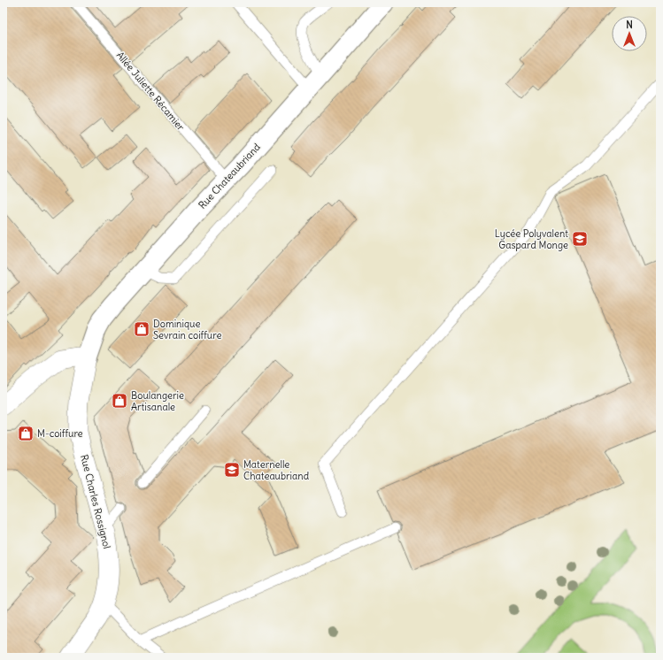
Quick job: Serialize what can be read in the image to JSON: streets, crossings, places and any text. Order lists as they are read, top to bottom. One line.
{"streets":{"street":["Rue Chateaubriand","Rue Charles Rossignol"],"lane":["Allée Juliette Récamier"]},"crossings":[["Allée Juliette Récamier","Rue Chateaubriand"],["Rue Chateaubriand","Rue Charles Rossignol"]],"places":{"school or university":["Lycée Polyvalent Gaspard Monge","Maternelle Chateaubriand"],"shop":["Dominique Sevrain coiffure","Boulangerie Artisanale","M-coiffure"]},"north":"top"}
